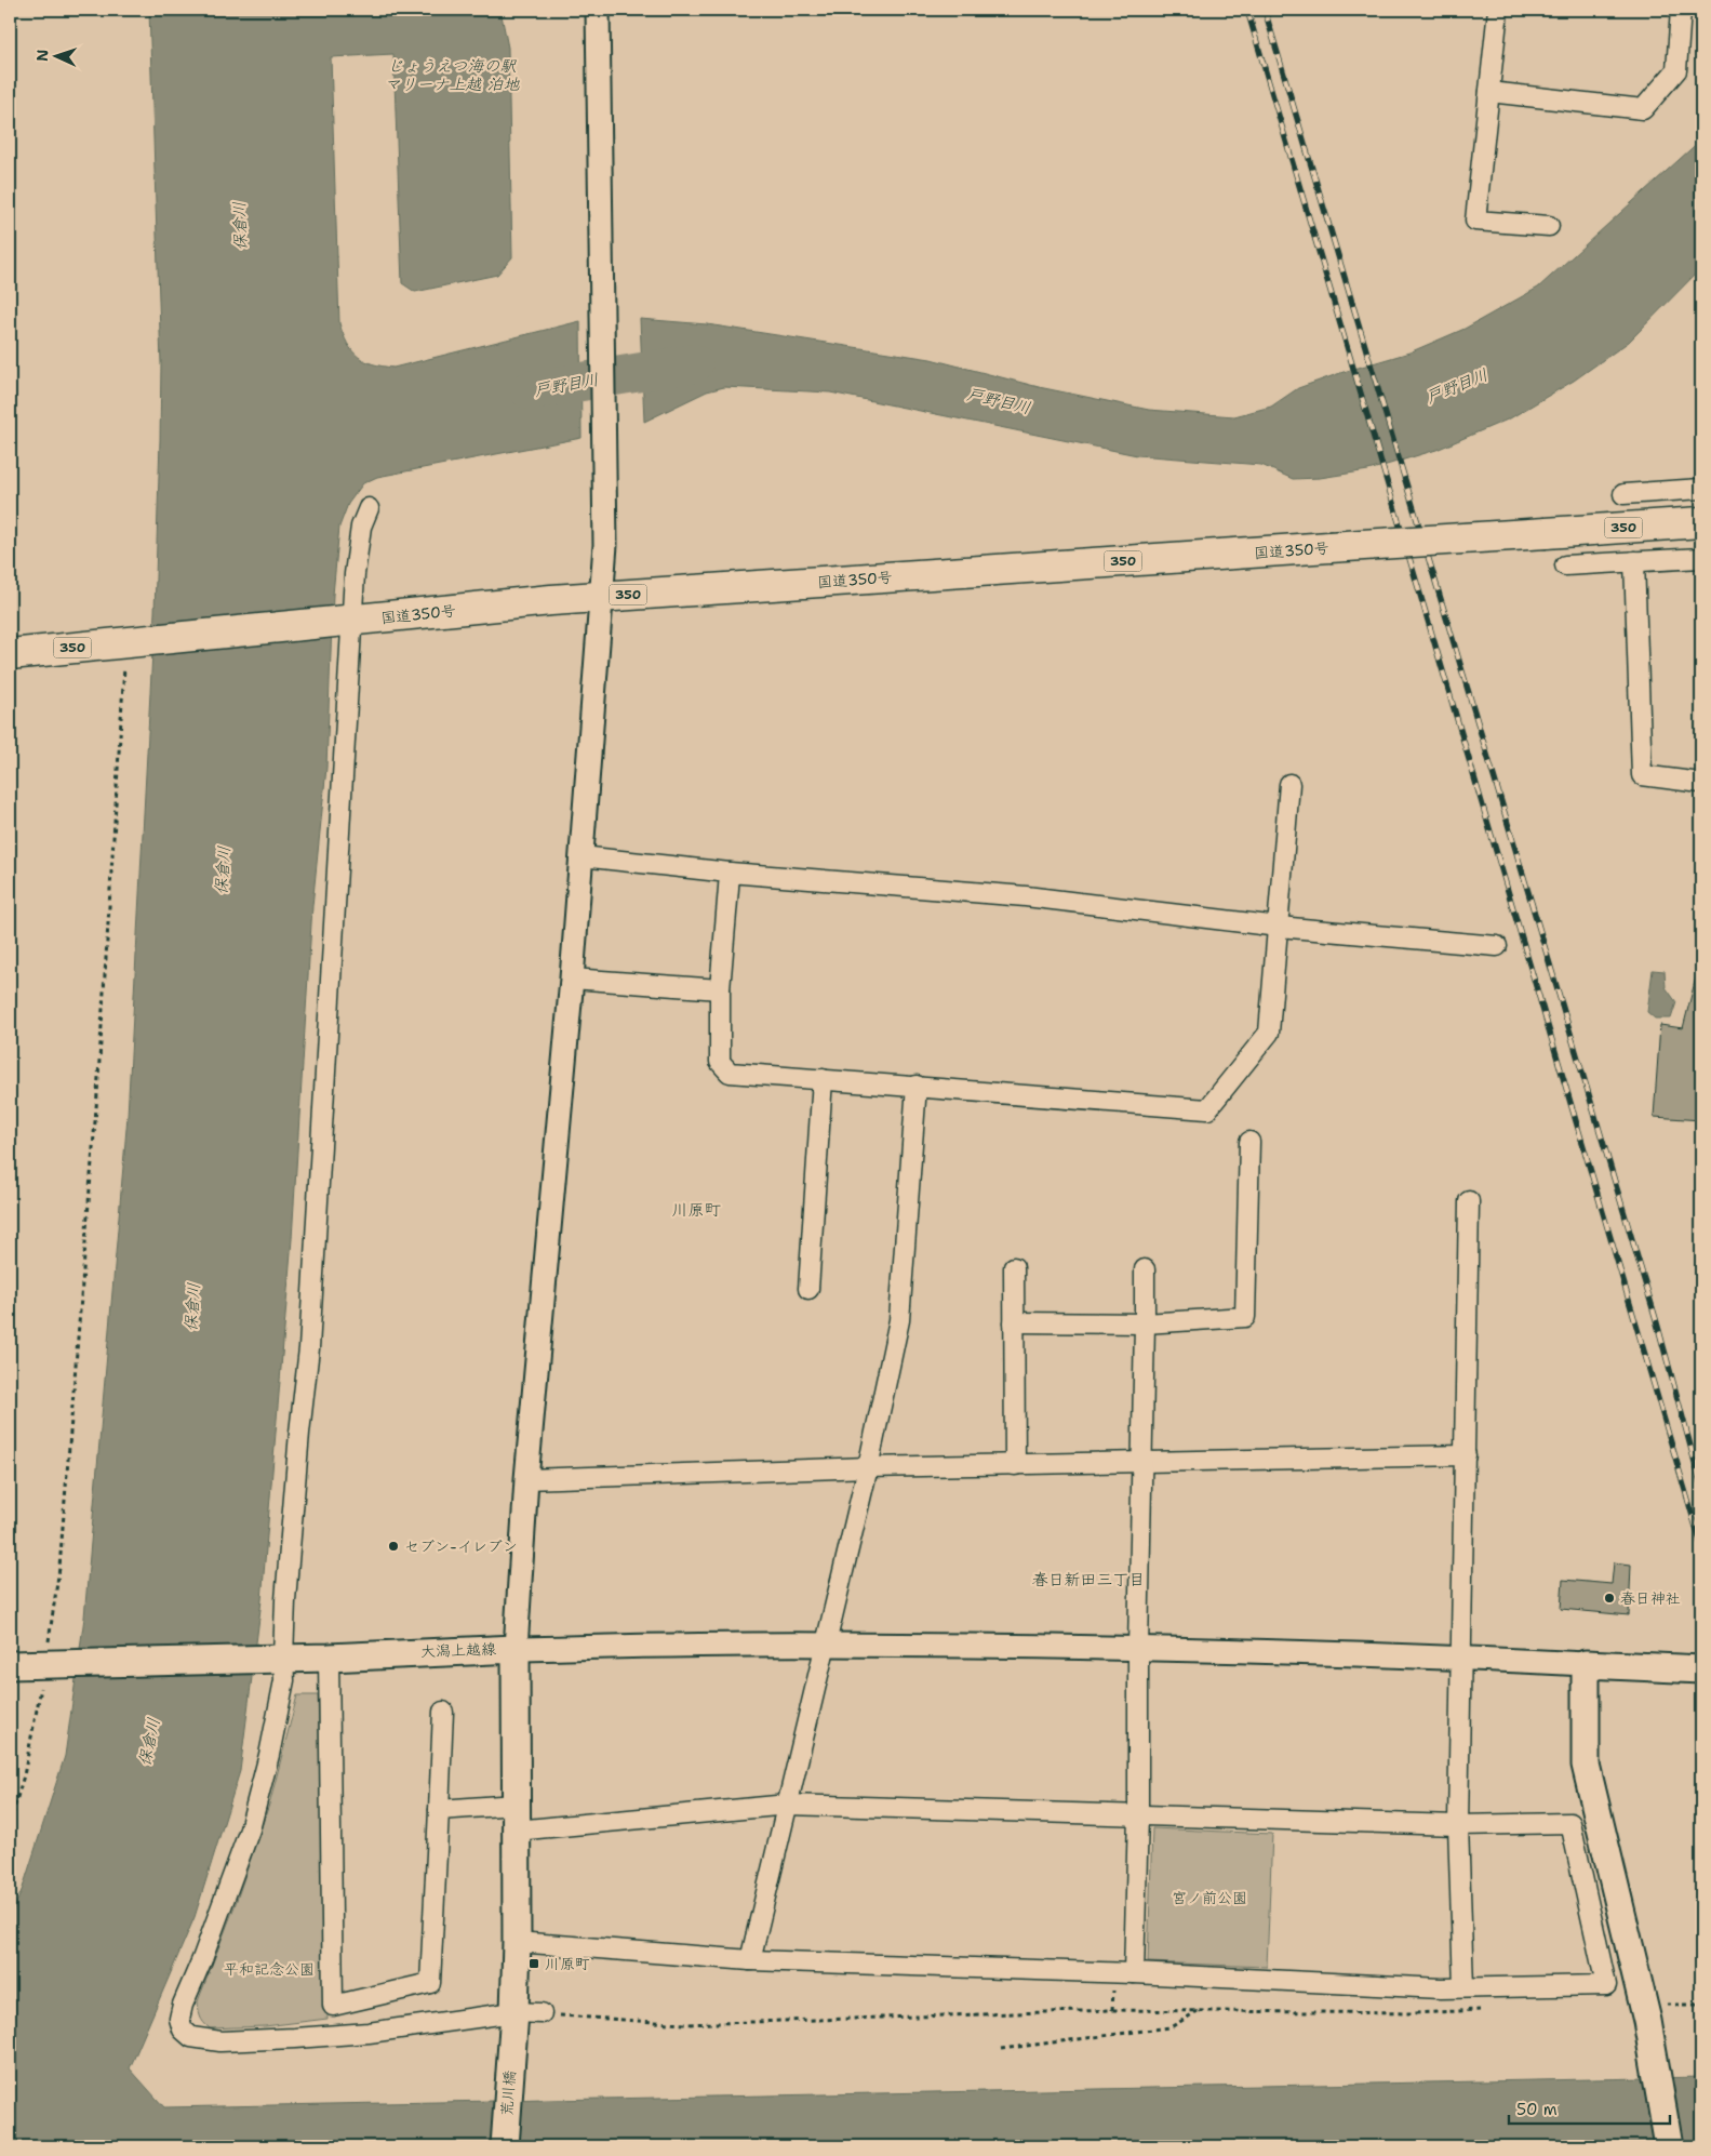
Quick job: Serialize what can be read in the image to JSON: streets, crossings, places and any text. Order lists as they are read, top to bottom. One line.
{"streets":{"highway":["350","国道350号"],"main road":["大潟上越線","荒川橋"]},"crossings":[["大潟上越線","荒川橋"]],"districts":["川原町","春日新田三丁目"],"water":["じょうえつ海の駅 マリーナ上越 泊地","保倉川","戸野目川"],"parks":["宮ノ前公園","平和記念公園"],"places":{"other":["セブン-イレブン","春日神社"],"transit":["川原町"]},"scale_bar":"50 m","north":"left"}
